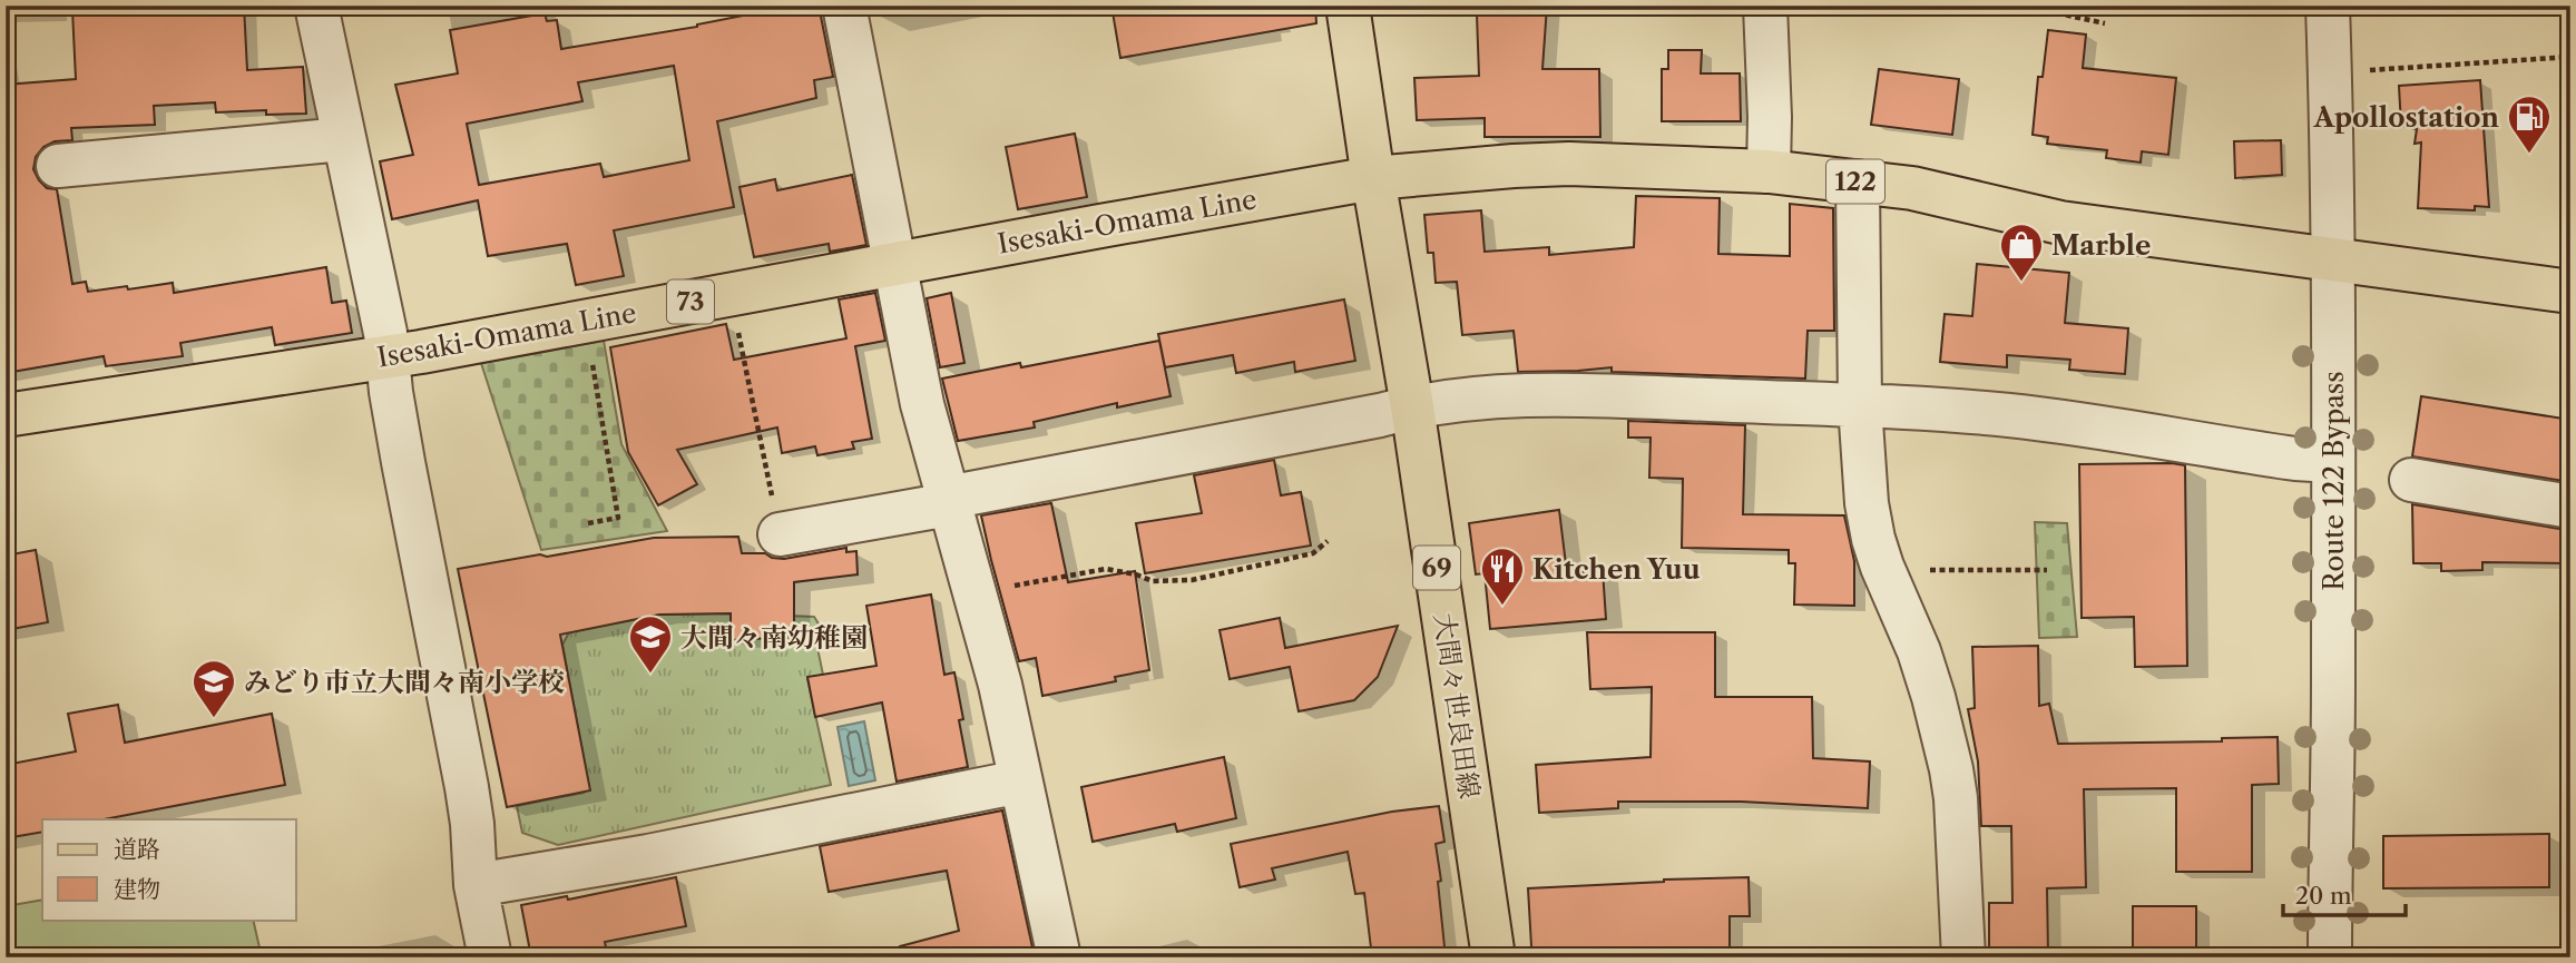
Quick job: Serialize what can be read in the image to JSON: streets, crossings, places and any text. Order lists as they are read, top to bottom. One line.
{"streets":{"main road":["122","Isesaki-Omama Line","73","69","大間々世良田線"],"street":["Route 122 Bypass"]},"crossings":[["122","Isesaki-Omama Line"],["122","Route 122 Bypass"],["122","大間々世良田線"],["Isesaki-Omama Line","大間々世良田線"]],"places":{"fuel station":["Apollostation"],"shop":["Marble"],"restaurant":["Kitchen Yuu"],"school or university":["大間々南幼稚園","みどり市立大間々南小学校"]},"legend":["道路","建物"],"scale_bar":"20 m"}
